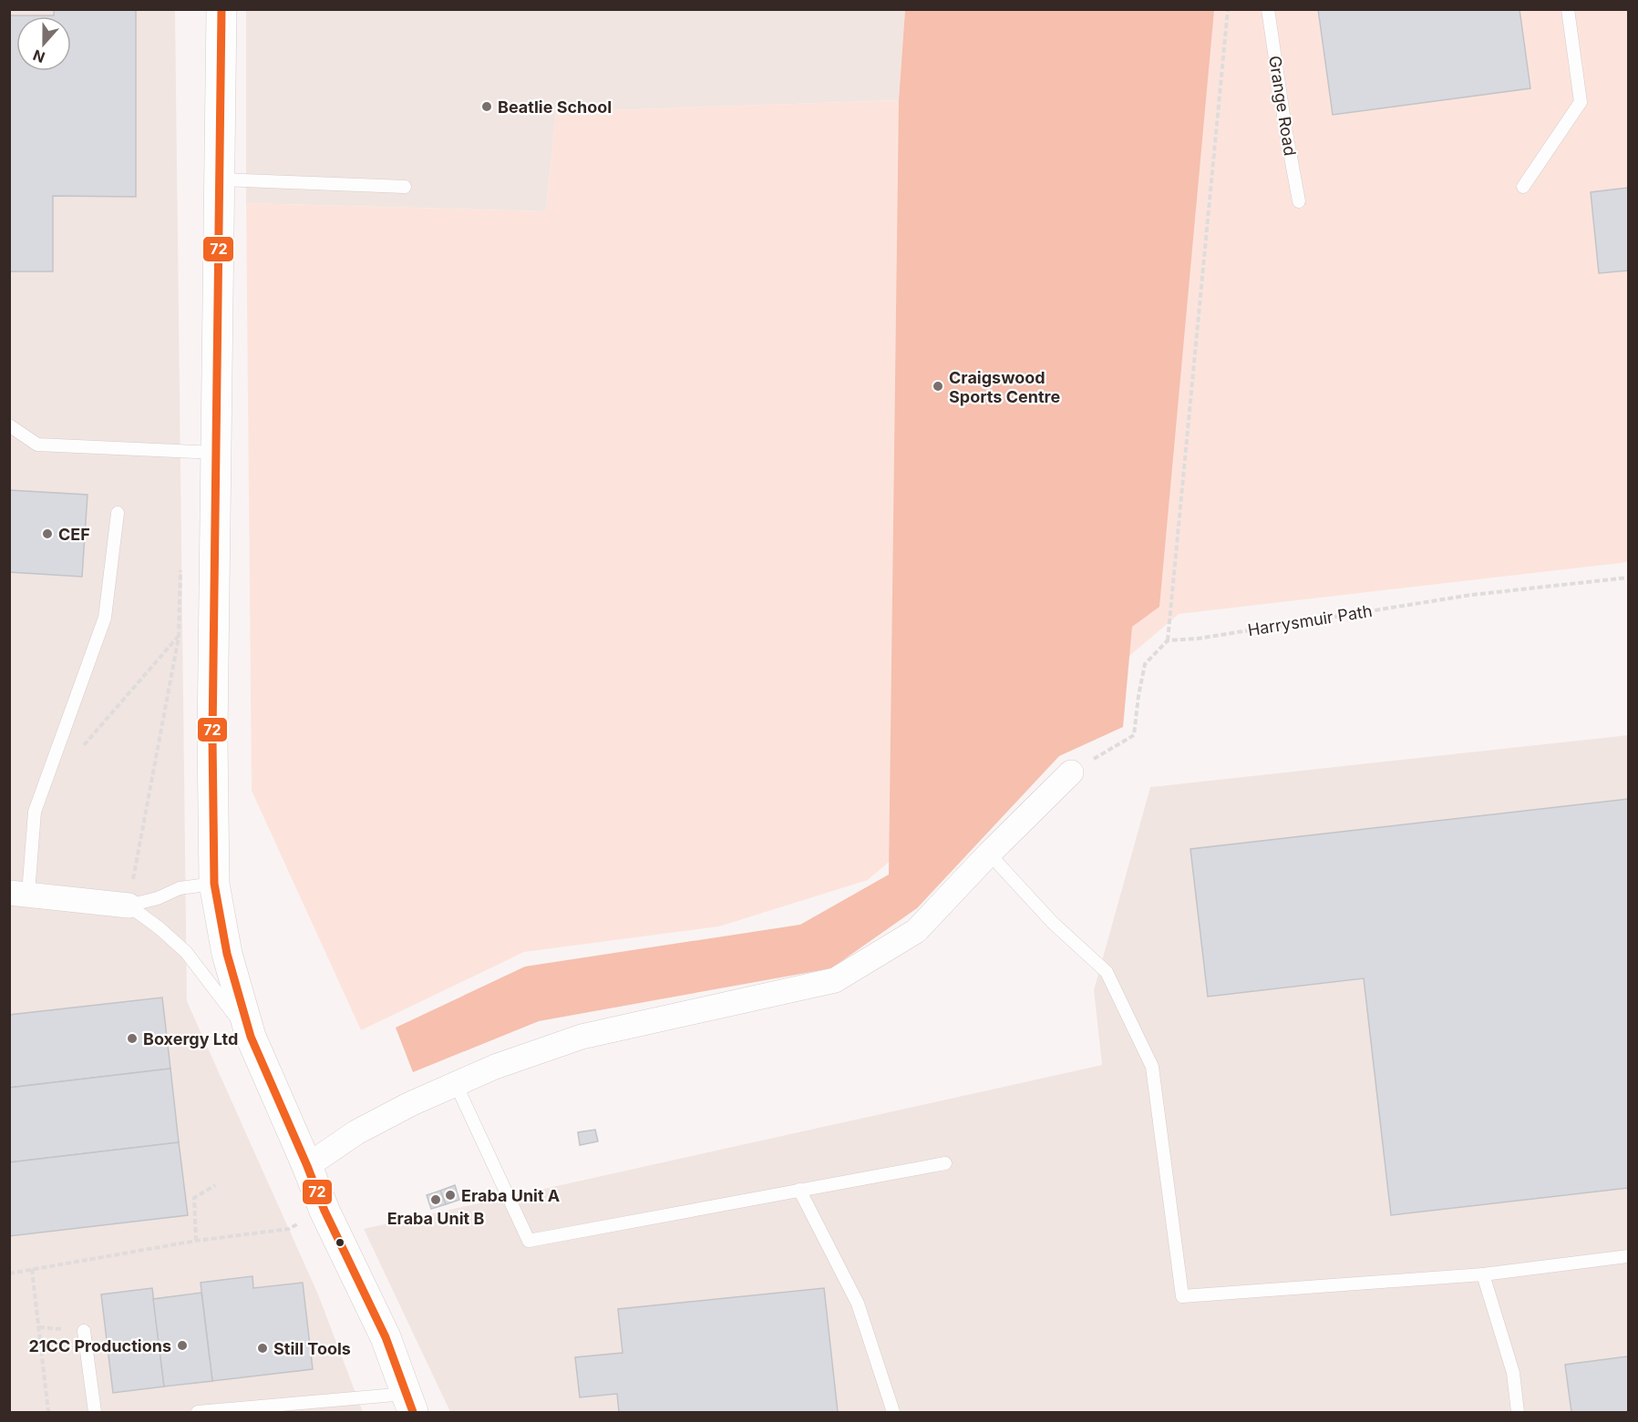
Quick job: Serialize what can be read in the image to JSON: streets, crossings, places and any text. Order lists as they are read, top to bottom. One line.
{"streets":{"lane":["Grange Road"],"path":["Harrysmuir Path"]},"places":["Beatlie School","Craigswood Sports Centre","CEF","Boxergy Ltd","Eraba Unit A","Eraba Unit B","21CC Productions","Still Tools"],"lines":["transit line 72"],"north":"bottom"}
